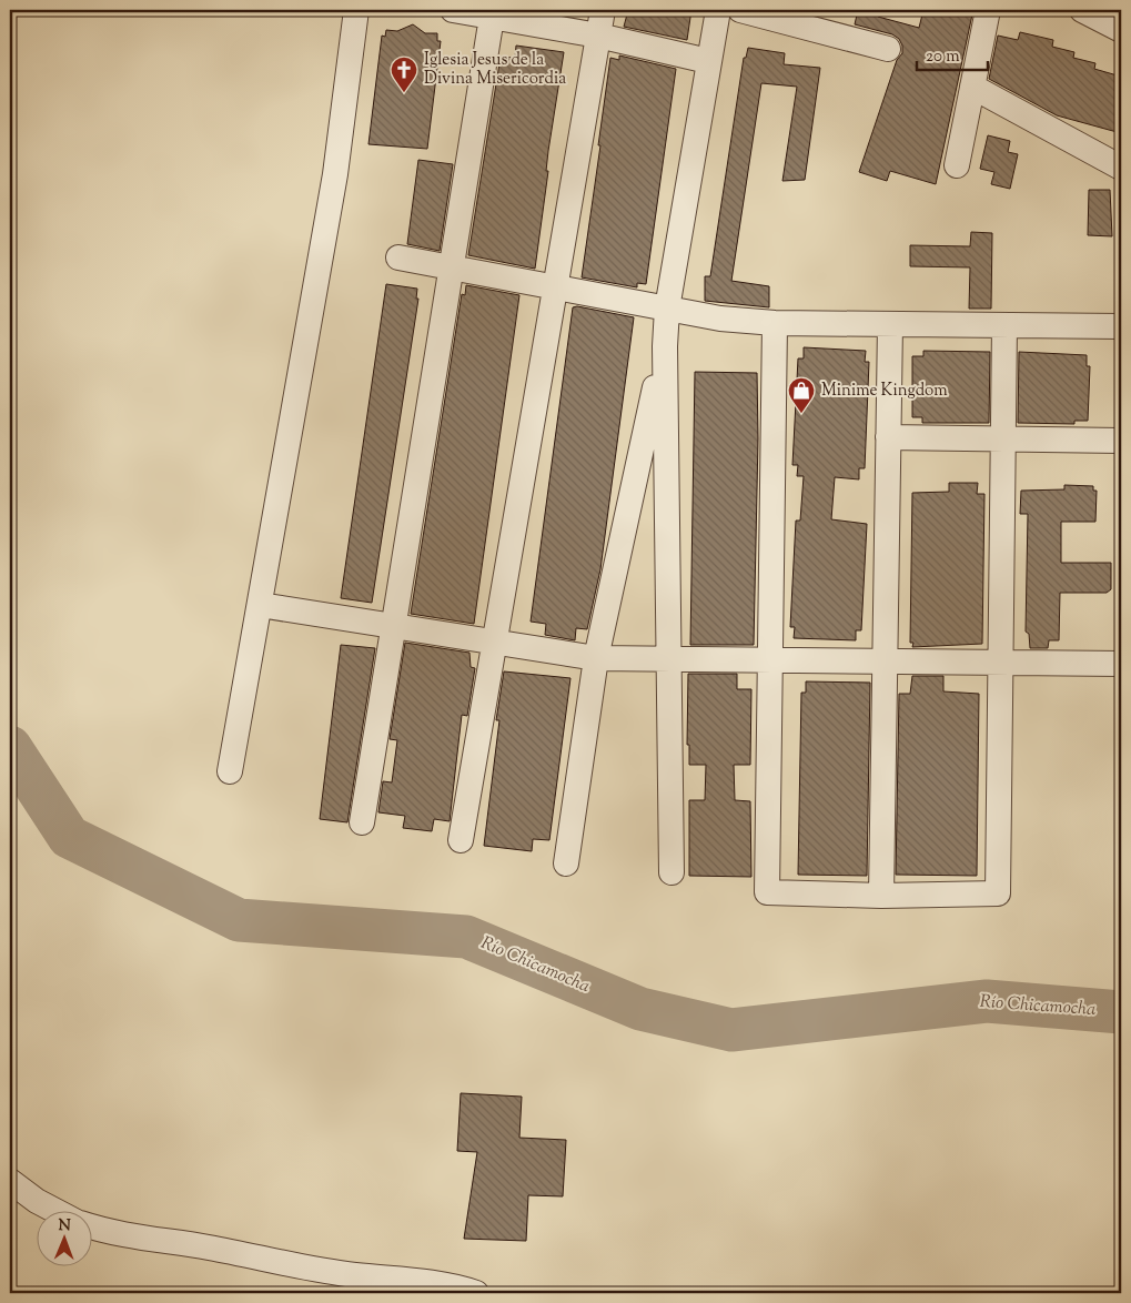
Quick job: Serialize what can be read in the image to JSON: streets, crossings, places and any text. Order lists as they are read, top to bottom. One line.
{"water":["Río Chicamocha"],"places":{"church":["Iglesia Jesus de la Divina Misericordia"],"shop":["Minime Kingdom"]},"scale_bar":"20 m","north":"top"}
